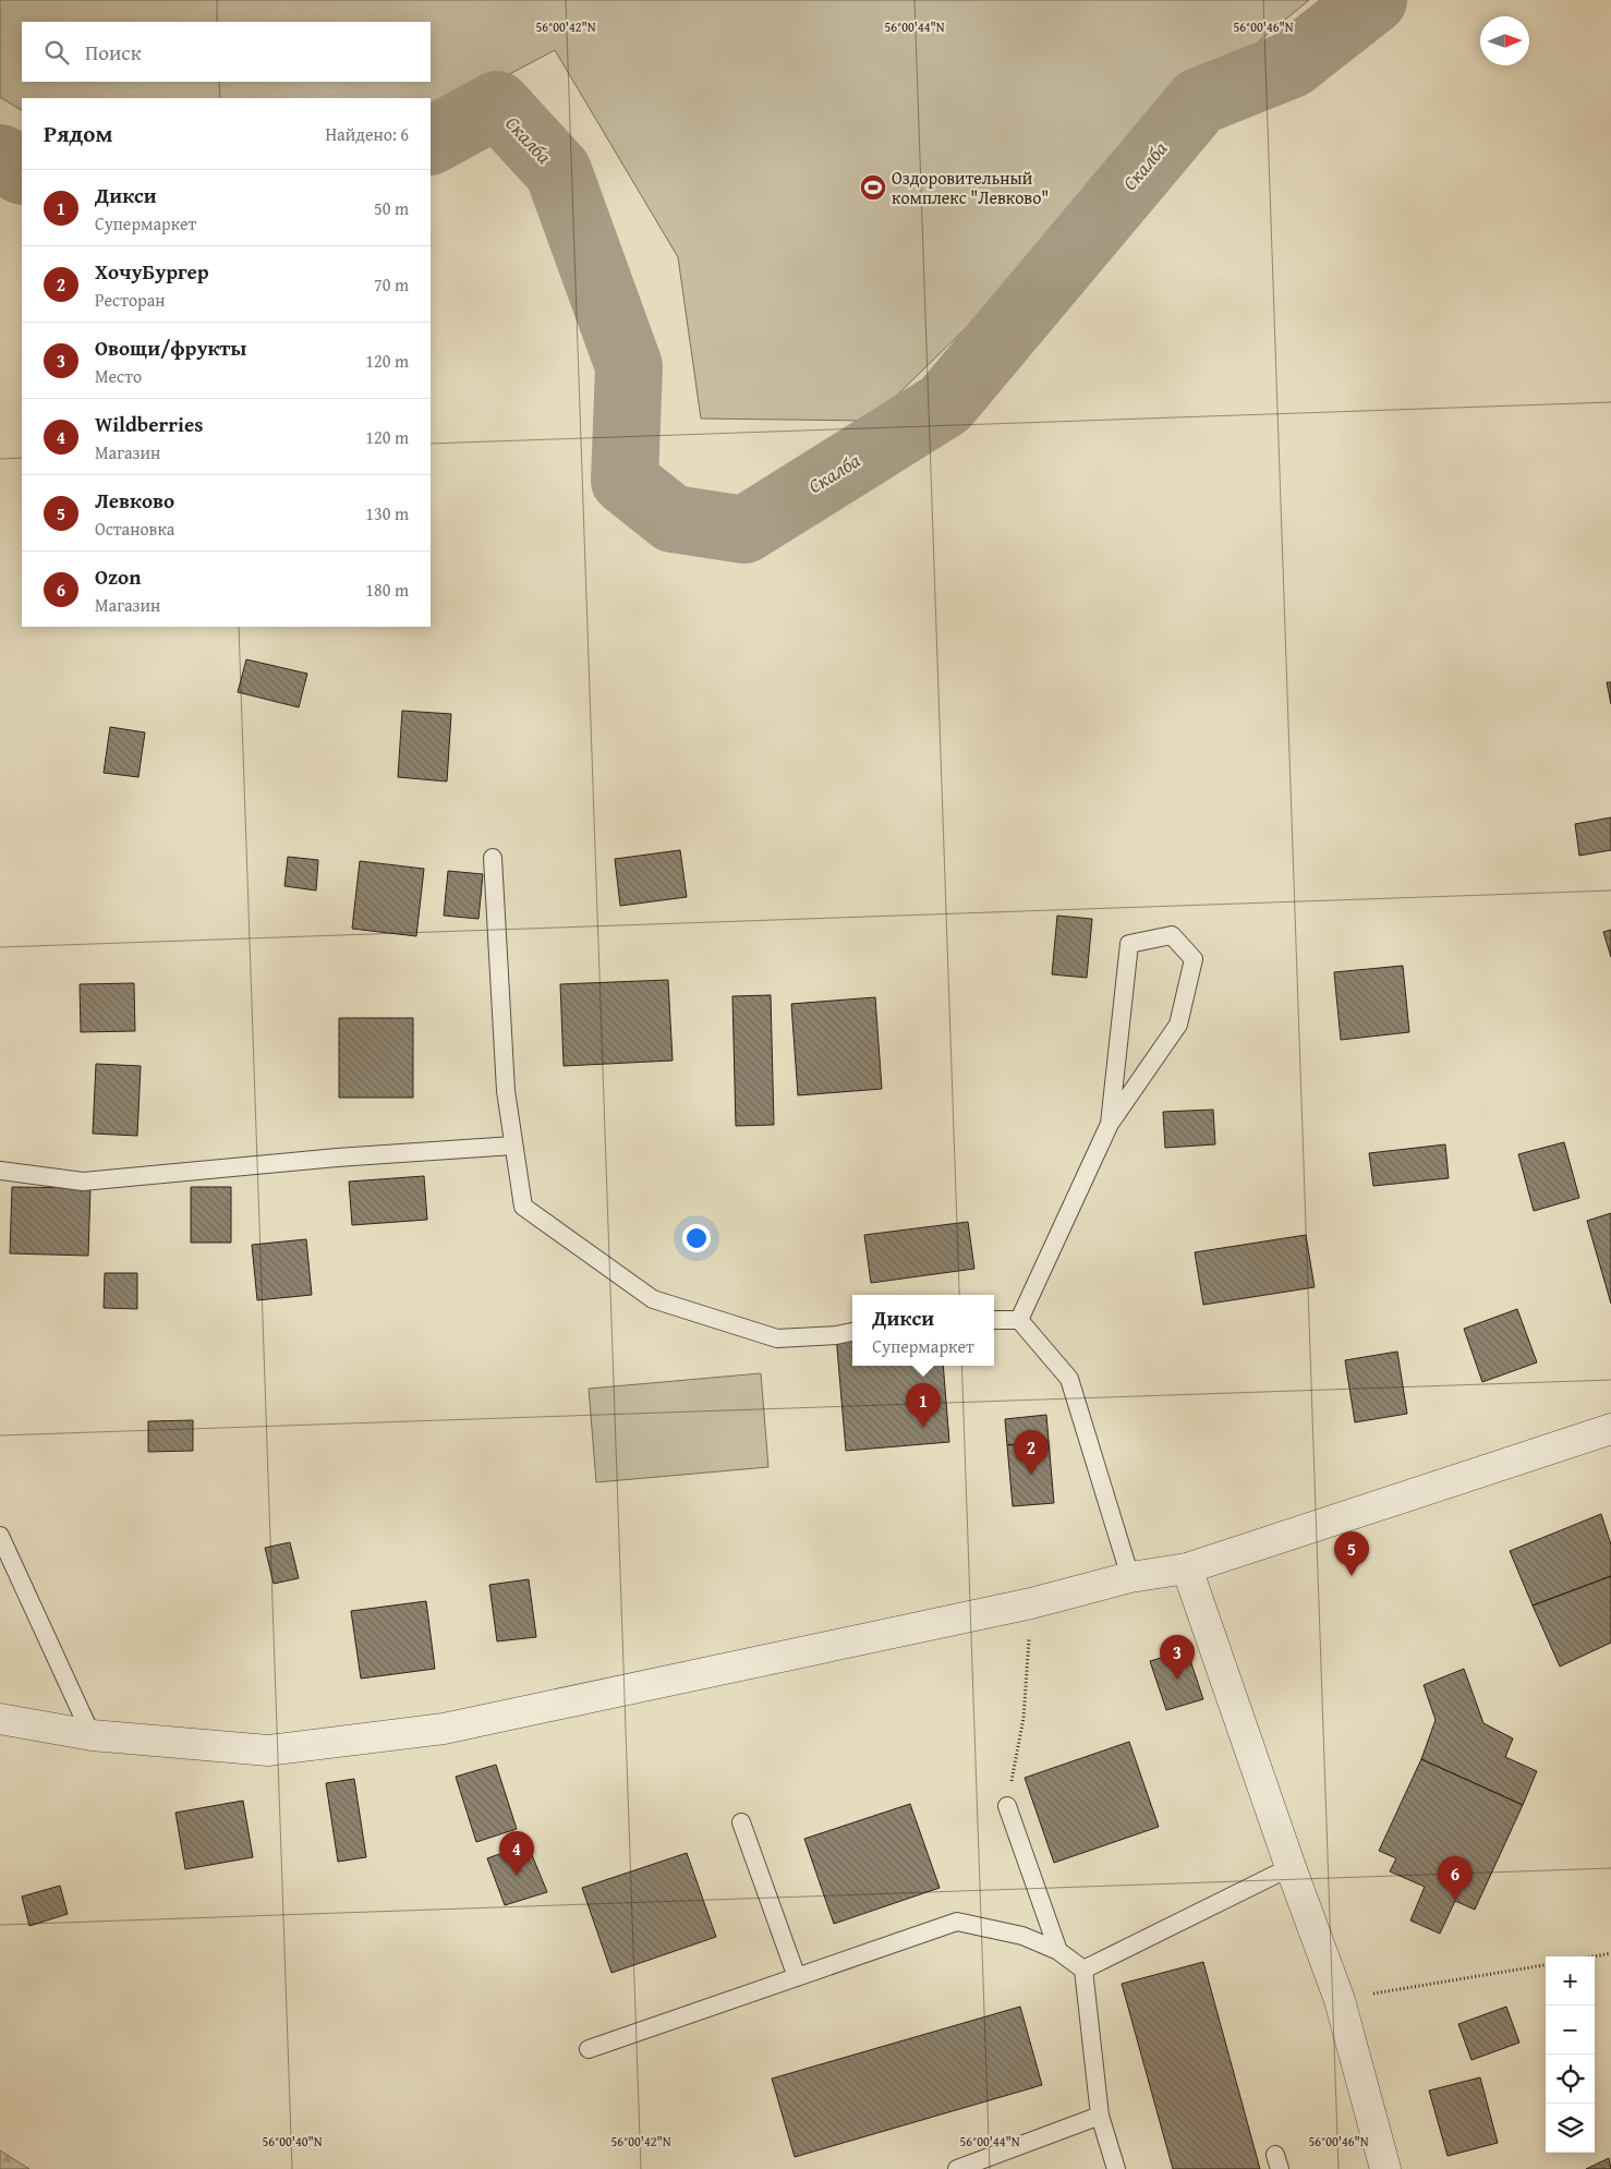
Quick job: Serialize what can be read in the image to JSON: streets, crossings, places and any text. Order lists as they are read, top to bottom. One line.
{"water":["Скалба"],"places":{"sports":["Оздоровительный комплекс \"Левково\""]},"north":"right","page":{"search":"Поиск","heading":["Рядом","Найдено: 6"],"list":[{"mark":"1","name":"Дикси","note":"Супермаркет","value":"50 m"},{"mark":"2","name":"ХочуБургер","note":"Ресторан","value":"70 m"},{"mark":"3","name":"Овощи/фрукты","note":"Место","value":"120 m"},{"mark":"4","name":"Wildberries","note":"Магазин","value":"120 m"},{"mark":"5","name":"Левково","note":"Остановка","value":"130 m"},{"mark":"6","name":"Ozon","note":"Магазин","value":"180 m"}],"popup":["Дикси","Супермаркет"],"pins":["1","2","5","3","4","6"],"map_buttons":["+","−"]},"coordinates":["56°00'42\"N","56°00'44\"N","56°00'46\"N","56°00'40\"N"]}
